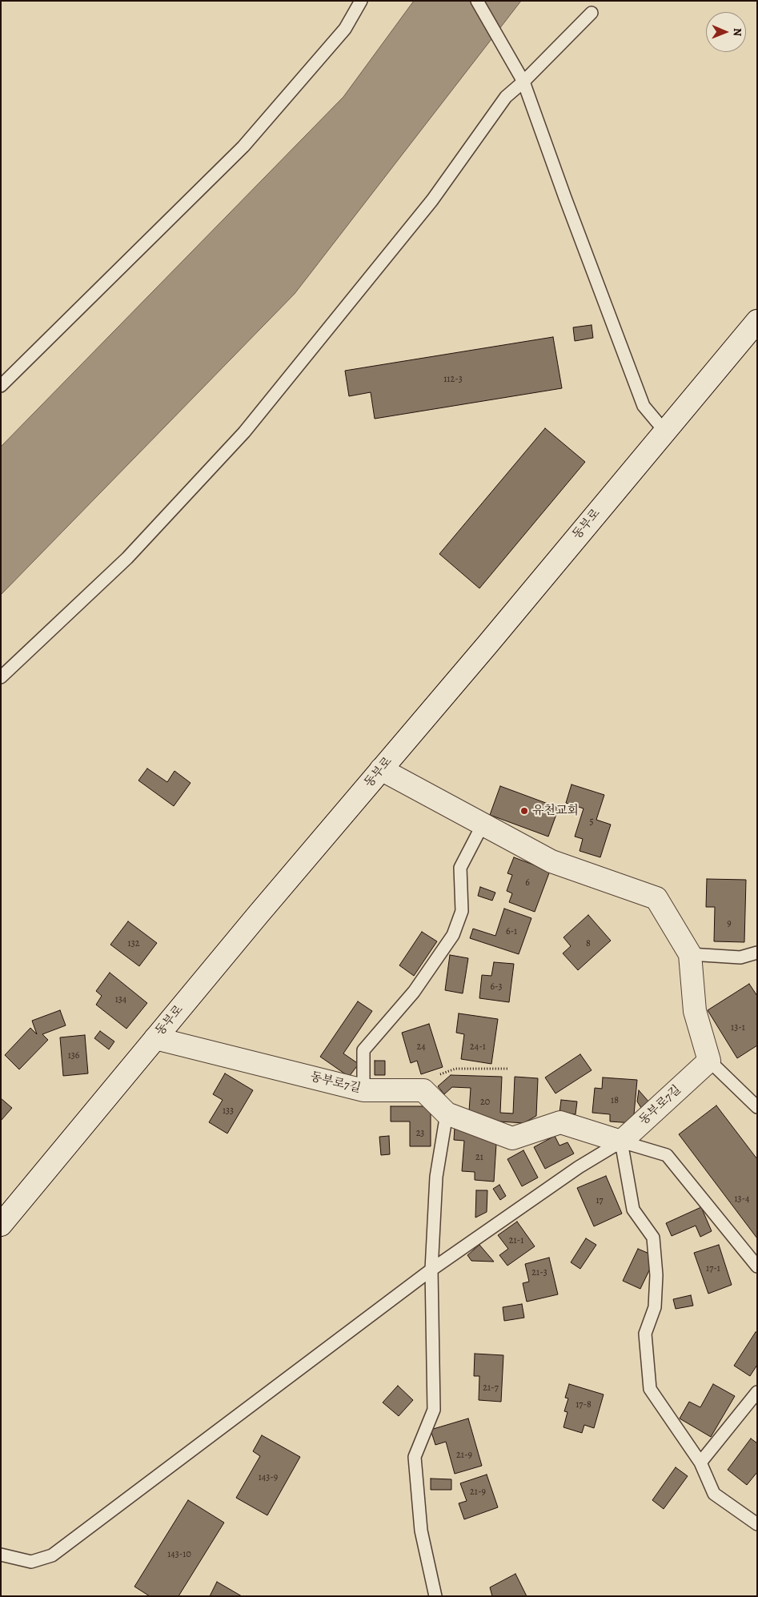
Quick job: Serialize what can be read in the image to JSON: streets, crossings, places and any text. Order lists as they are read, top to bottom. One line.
{"streets":{"street":["동부로","동부로7길"]},"crossings":[["동부로","동부로7길"]],"places":["유천교회"],"house_numbers":["112-3","5","6","9","6-1","132","8","6-3","134","13-1","24","24-1","136","18","20","133","23","21","13-4","17","21-1","17-1","21-3","21-7","17-8","21-9","143-9","21-9","143-10"],"north":"right"}
